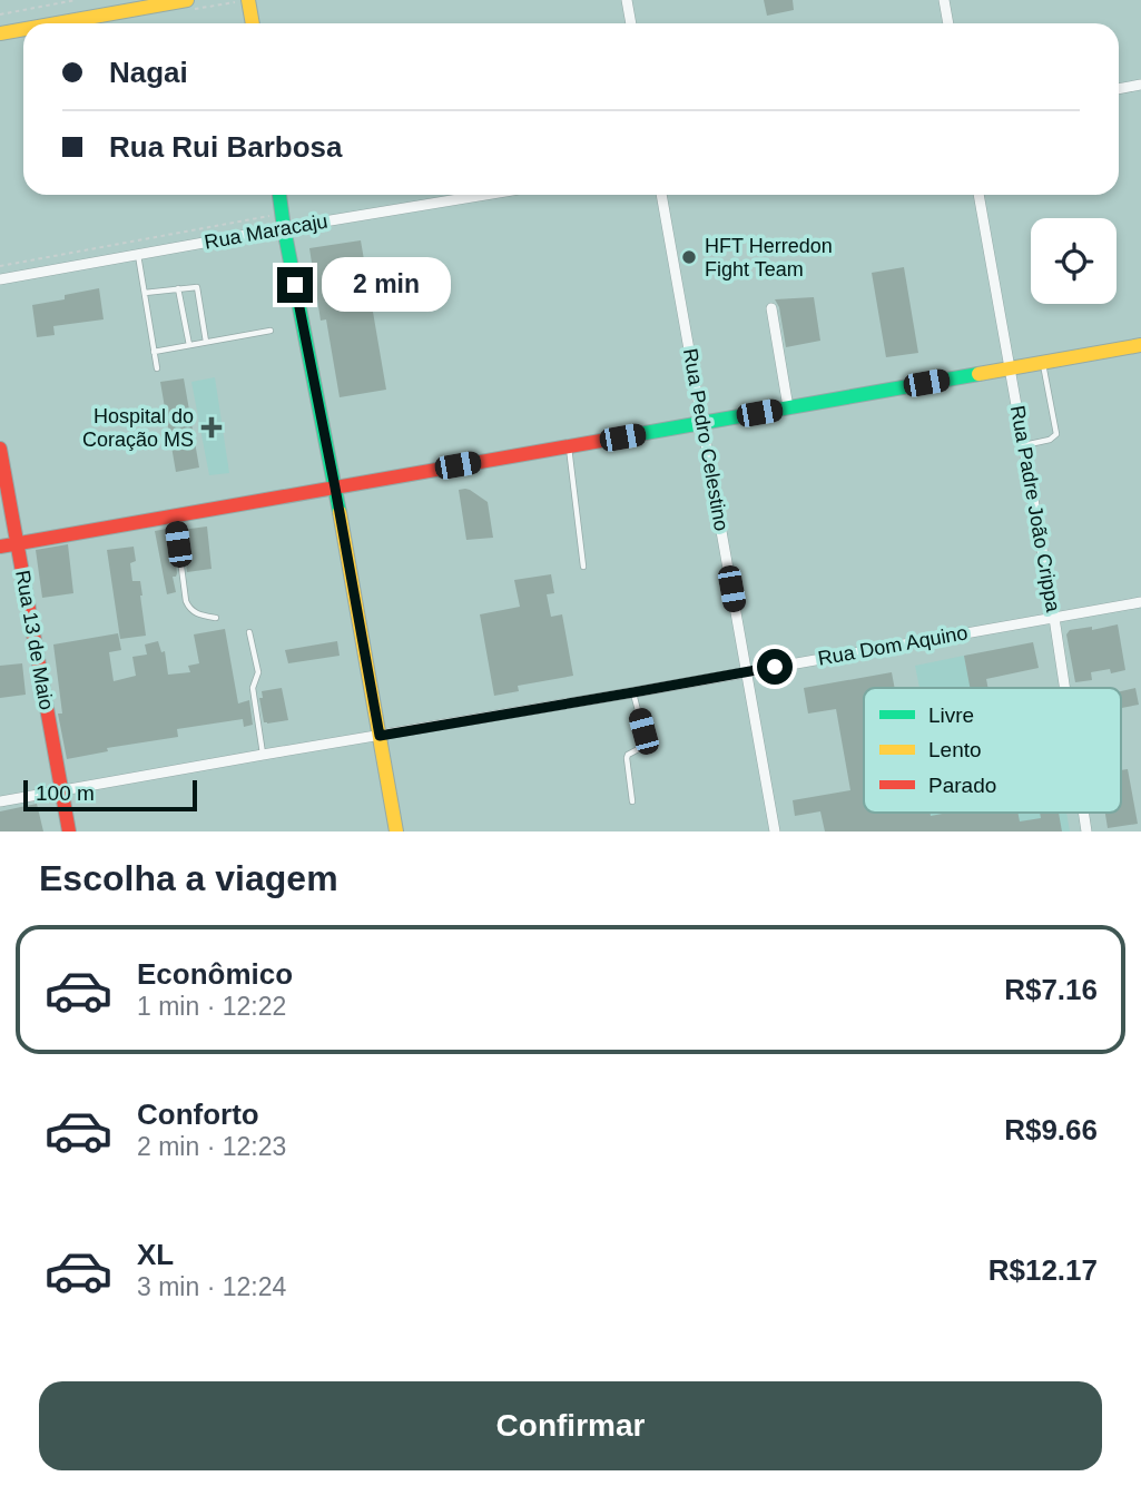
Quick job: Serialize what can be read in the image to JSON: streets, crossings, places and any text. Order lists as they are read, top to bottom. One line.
{"streets":{"street":["Rua Maracaju","Rua Pedro Celestino","Rua Padre João Crippa","Rua 13 de Maio","Rua Dom Aquino"]},"crossings":[["Rua Pedro Celestino","Rua Dom Aquino"],["Rua Padre João Crippa","Rua Dom Aquino"],["Rua 13 de Maio","Rua Dom Aquino"]],"places":{"other":["HFT Herredon Fight Team"],"health":["Hospital do Coração MS"]},"legend":["Livre","Lento","Parado"],"scale_bar":"100 m","page":{"banner":["Nagai","Rua Rui Barbosa"],"bubble":"2 min","scale":"100 m","heading":"Escolha a viagem","list":[{"name":"Econômico","note":"1 min · 12:22","value":"R$7.16"},{"name":"Conforto","note":"2 min · 12:23","value":"R$9.66"},{"name":"XL","note":"3 min · 12:24","value":"R$12.17"}],"buttons":"Confirmar"}}
